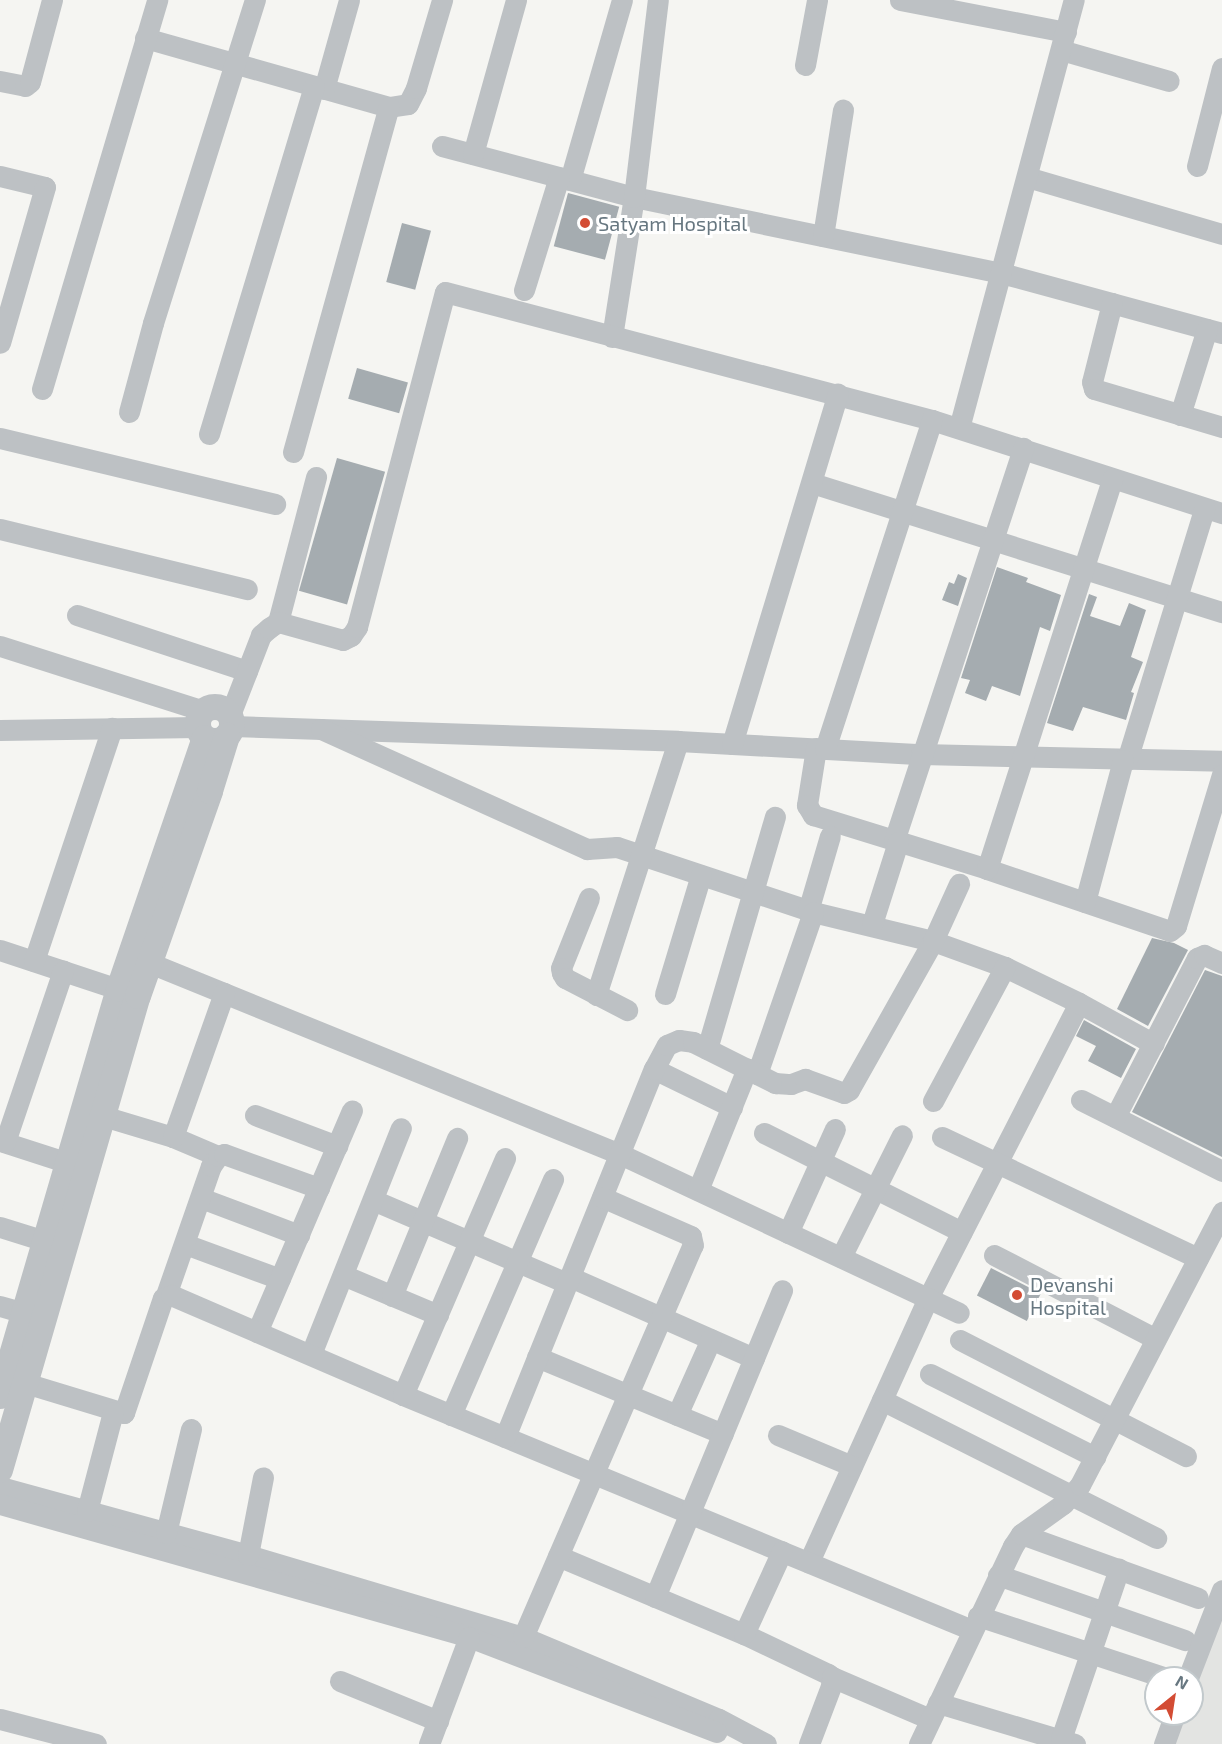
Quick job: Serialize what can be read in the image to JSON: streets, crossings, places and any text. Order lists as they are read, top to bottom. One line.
{"places":["Satyam Hospital","Devanshi Hospital"],"north":"top right"}
